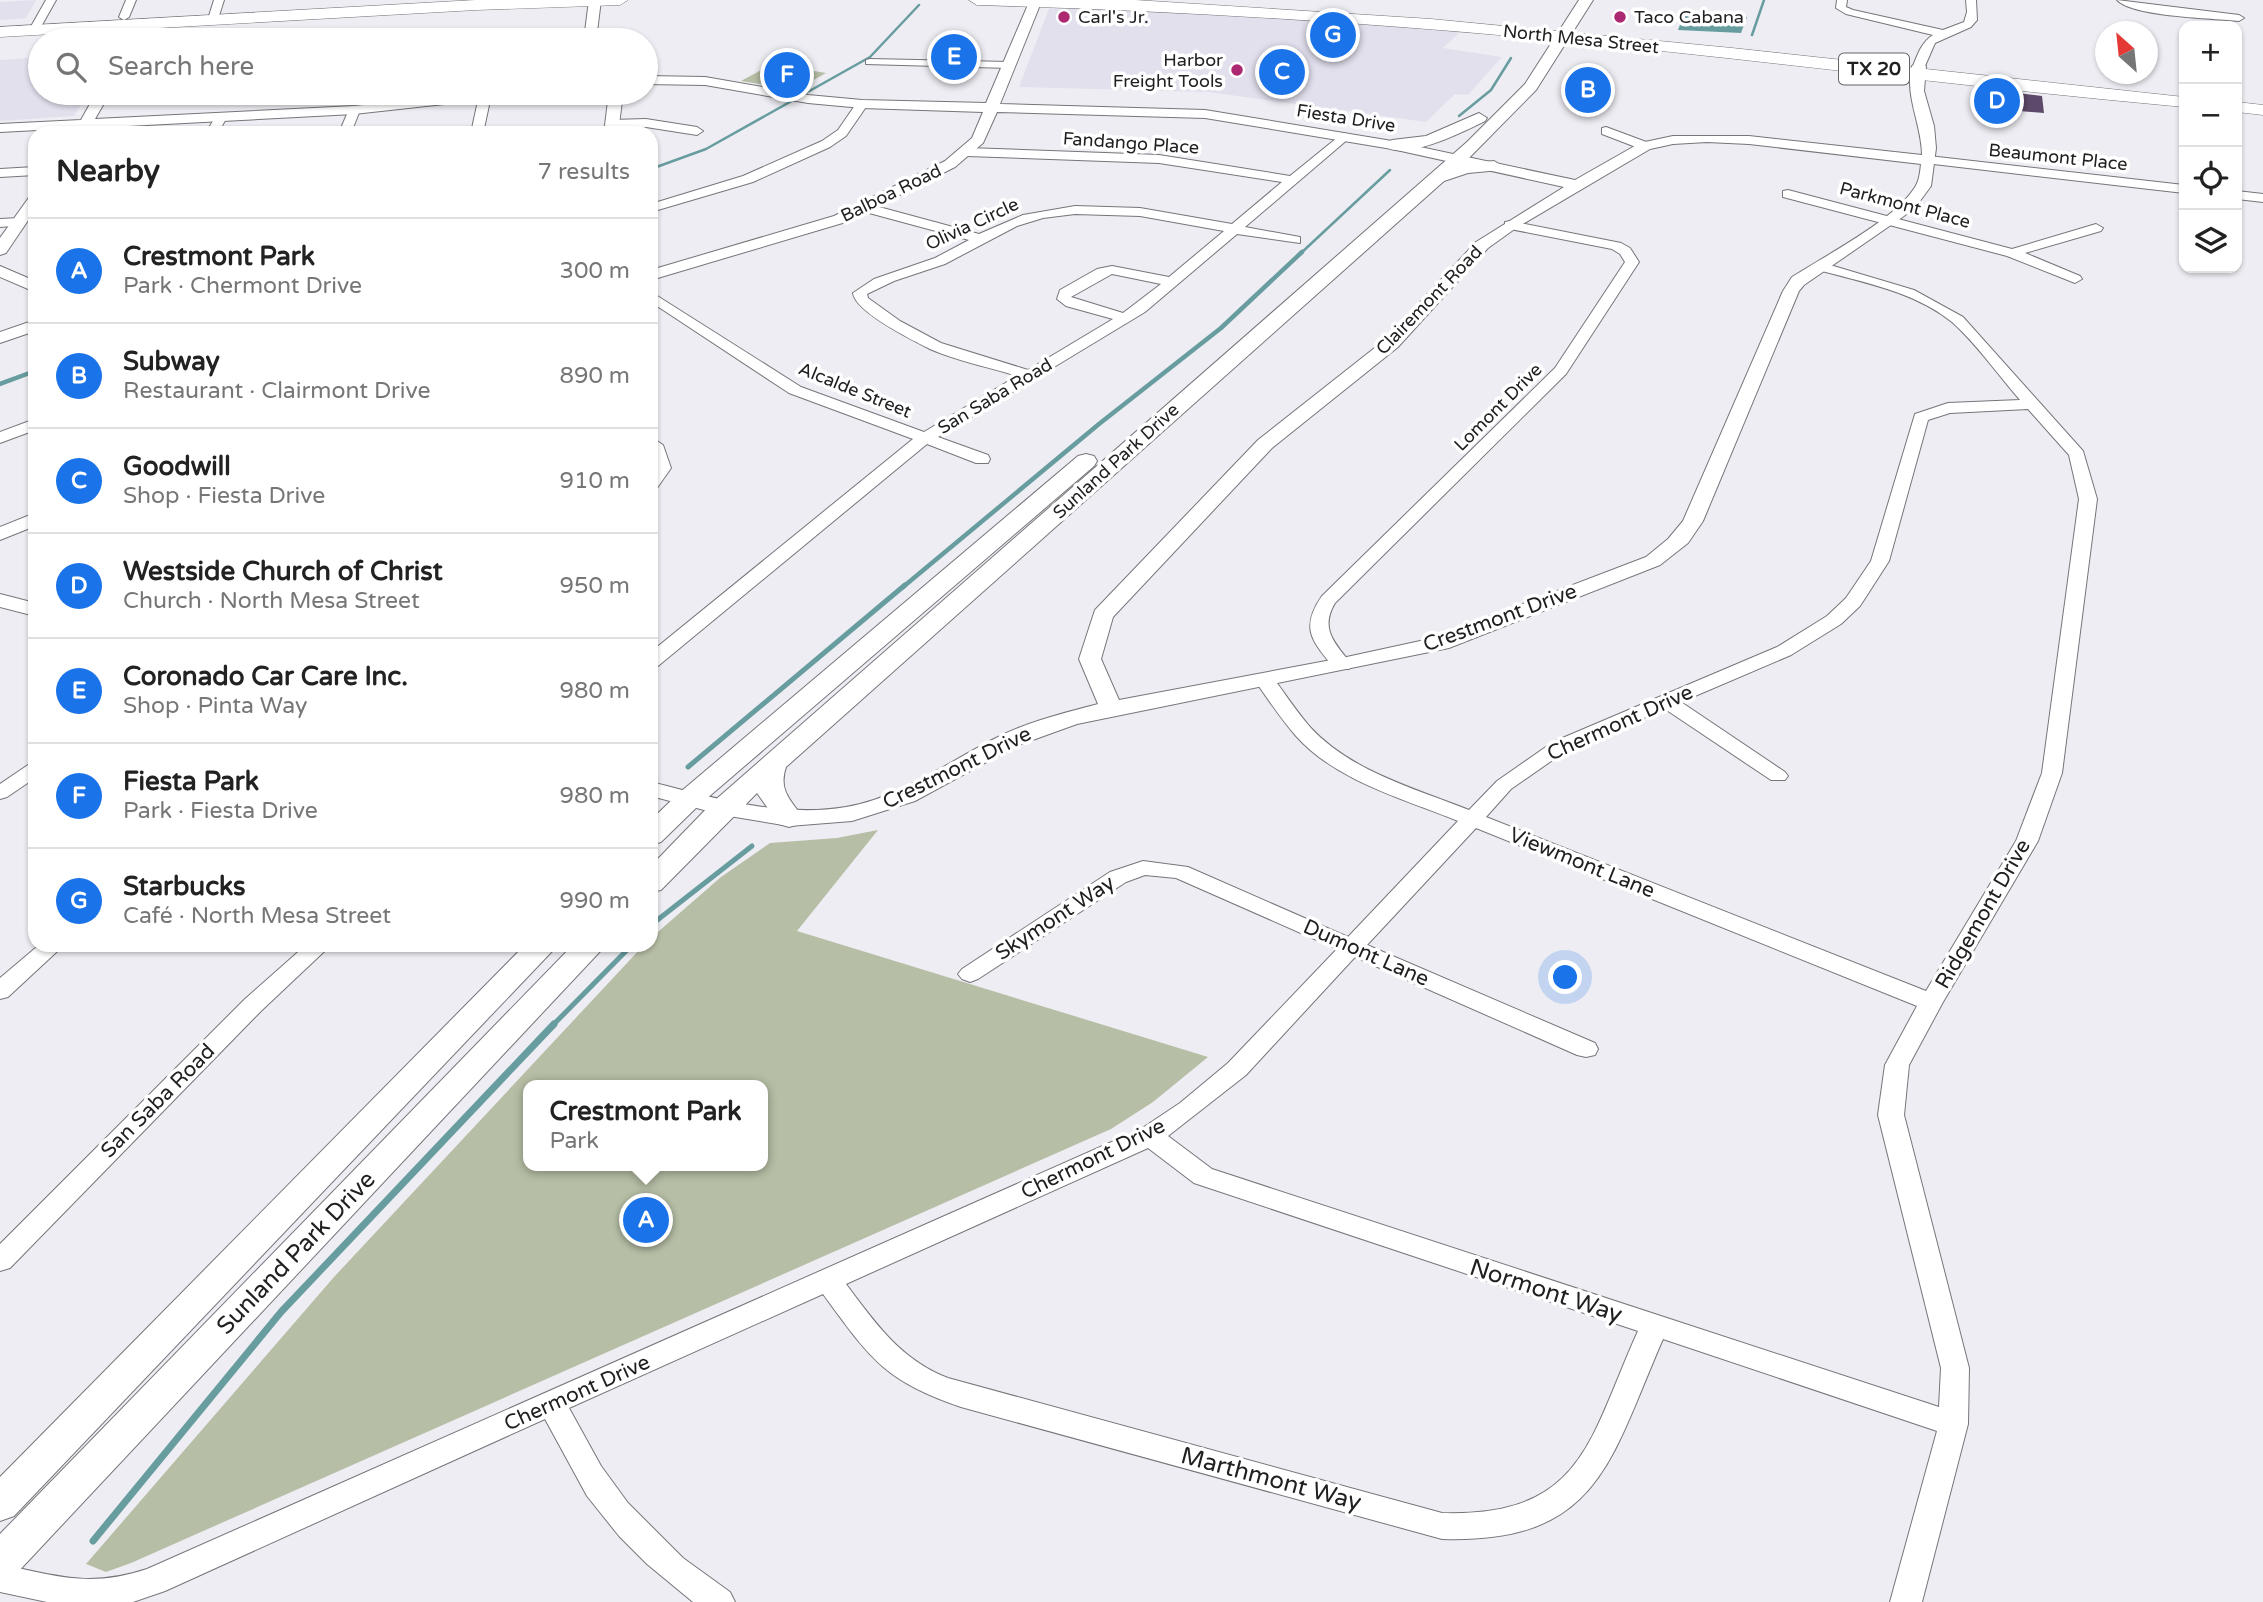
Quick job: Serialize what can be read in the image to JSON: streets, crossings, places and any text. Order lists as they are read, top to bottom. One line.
{"streets":{"main road":["North Mesa Street","TX 20","Sunland Park Drive"],"street":["Fiesta Drive","Fandango Place","Beaumont Place","Balboa Road","Parkmont Place","Olivia Circle","Clairemont Road","Alcalde Street","San Saba Road","Lomont Drive","Crestmont Drive","Chermont Drive","Viewmont Lane","Ridgemont Drive","Skymont Way","Dumont Lane","Normont Way","Marthmont Way"]},"crossings":[["North Mesa Street","Balboa Road"],["North Mesa Street","Sunland Park Drive"],["North Mesa Street","Crestmont Drive"],["Fiesta Drive","Balboa Road"],["Fiesta Drive","San Saba Road"],["Fiesta Drive","Sunland Park Drive"],["Fandango Place","Balboa Road"],["Fandango Place","San Saba Road"],["Beaumont Place","Clairemont Road"],["Beaumont Place","Crestmont Drive"],["Parkmont Place","Crestmont Drive"],["Olivia Circle","San Saba Road"],["Clairemont Road","Lomont Drive"],["Clairemont Road","Crestmont Drive"],["Alcalde Street","San Saba Road"],["Lomont Drive","Crestmont Drive"],["Sunland Park Drive","Crestmont Drive"],["Crestmont Drive","Viewmont Lane"],["Crestmont Drive","Ridgemont Drive"],["Chermont Drive","Viewmont Lane"],["Chermont Drive","Ridgemont Drive"],["Chermont Drive","Dumont Lane"],["Chermont Drive","Normont Way"],["Chermont Drive","Marthmont Way"],["Viewmont Lane","Ridgemont Drive"],["Ridgemont Drive","Normont Way"],["Skymont Way","Dumont Lane"],["Normont Way","Marthmont Way"]],"places":["Carl's Jr.","Taco Cabana","Harbor Freight Tools"],"north":"top left","page":{"pins":["G","E","C","F","B","D","A"],"map_buttons":["+","−"],"search":"Search here","heading":["Nearby","7 results"],"list":[{"mark":"A","name":"Crestmont Park","note":"Park · Chermont Drive","value":"300 m"},{"mark":"B","name":"Subway","note":"Restaurant · Clairmont Drive","value":"890 m"},{"mark":"C","name":"Goodwill","note":"Shop · Fiesta Drive","value":"910 m"},{"mark":"D","name":"Westside Church of Christ","note":"Church · North Mesa Street","value":"950 m"},{"mark":"E","name":"Coronado Car Care Inc.","note":"Shop · Pinta Way","value":"980 m"},{"mark":"F","name":"Fiesta Park","note":"Park · Fiesta Drive","value":"980 m"},{"mark":"G","name":"Starbucks","note":"Café · North Mesa Street","value":"990 m"}],"popup":["Crestmont Park","Park"]}}
